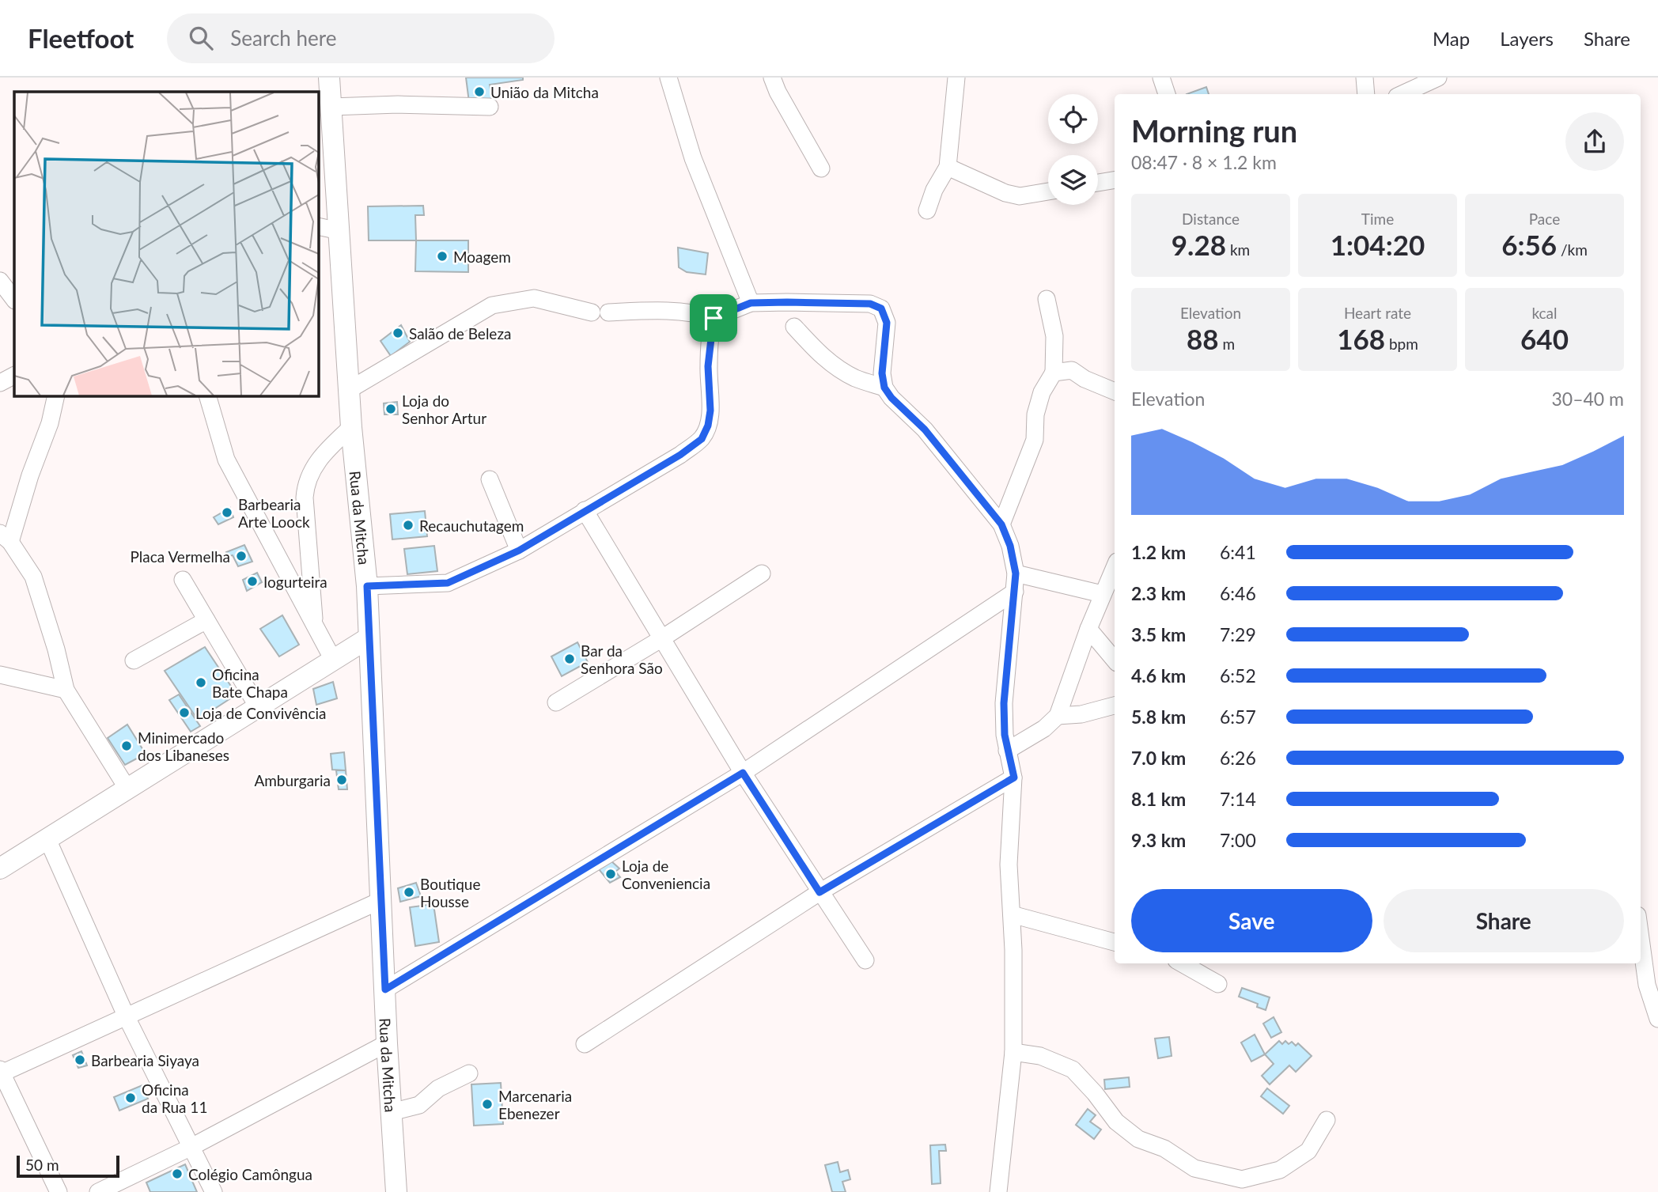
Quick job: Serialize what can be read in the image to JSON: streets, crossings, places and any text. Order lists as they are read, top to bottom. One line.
{"streets":{"main road":["Rua da Mitcha"]},"places":["União da Mitcha","Moagem","Salão de Beleza","Loja do Senhor Artur","Barbearia Arte Loock","Recauchutagem","Placa Vermelha","Iogurteira","Bar da Senhora São","Oficina Bate Chapa","Loja de Convivência","Minimercado dos Libaneses","Amburgaria","Loja de Conveniencia","Boutique Housse","Barbearia Siyaya","Oficina da Rua 11","Marcenaria Ebenezer","Colégio Camôngua"],"scale_bar":"50 m","page":{"header":"Fleetfoot","search":"Search here","nav":["Map","Layers","Share"],"heading":["Morning run","08:47 · 8 × 1.2 km"],"stats":[["Distance","9.28 km"],["Time","1:04:20"],["Pace","6:56 /km"],["Elevation","88 m"],["Heart rate","168 bpm"],["kcal","640"]],"chart":["Elevation","30–40 m"],"list":[{"name":"1.2 km","note":"6:41"},{"name":"2.3 km","note":"6:46"},{"name":"3.5 km","note":"7:29"},{"name":"4.6 km","note":"6:52"},{"name":"5.8 km","note":"6:57"},{"name":"7.0 km","note":"6:26"},{"name":"8.1 km","note":"7:14"},{"name":"9.3 km","note":"7:00"}],"buttons":["Save","Share"],"scale":"50 m"}}
